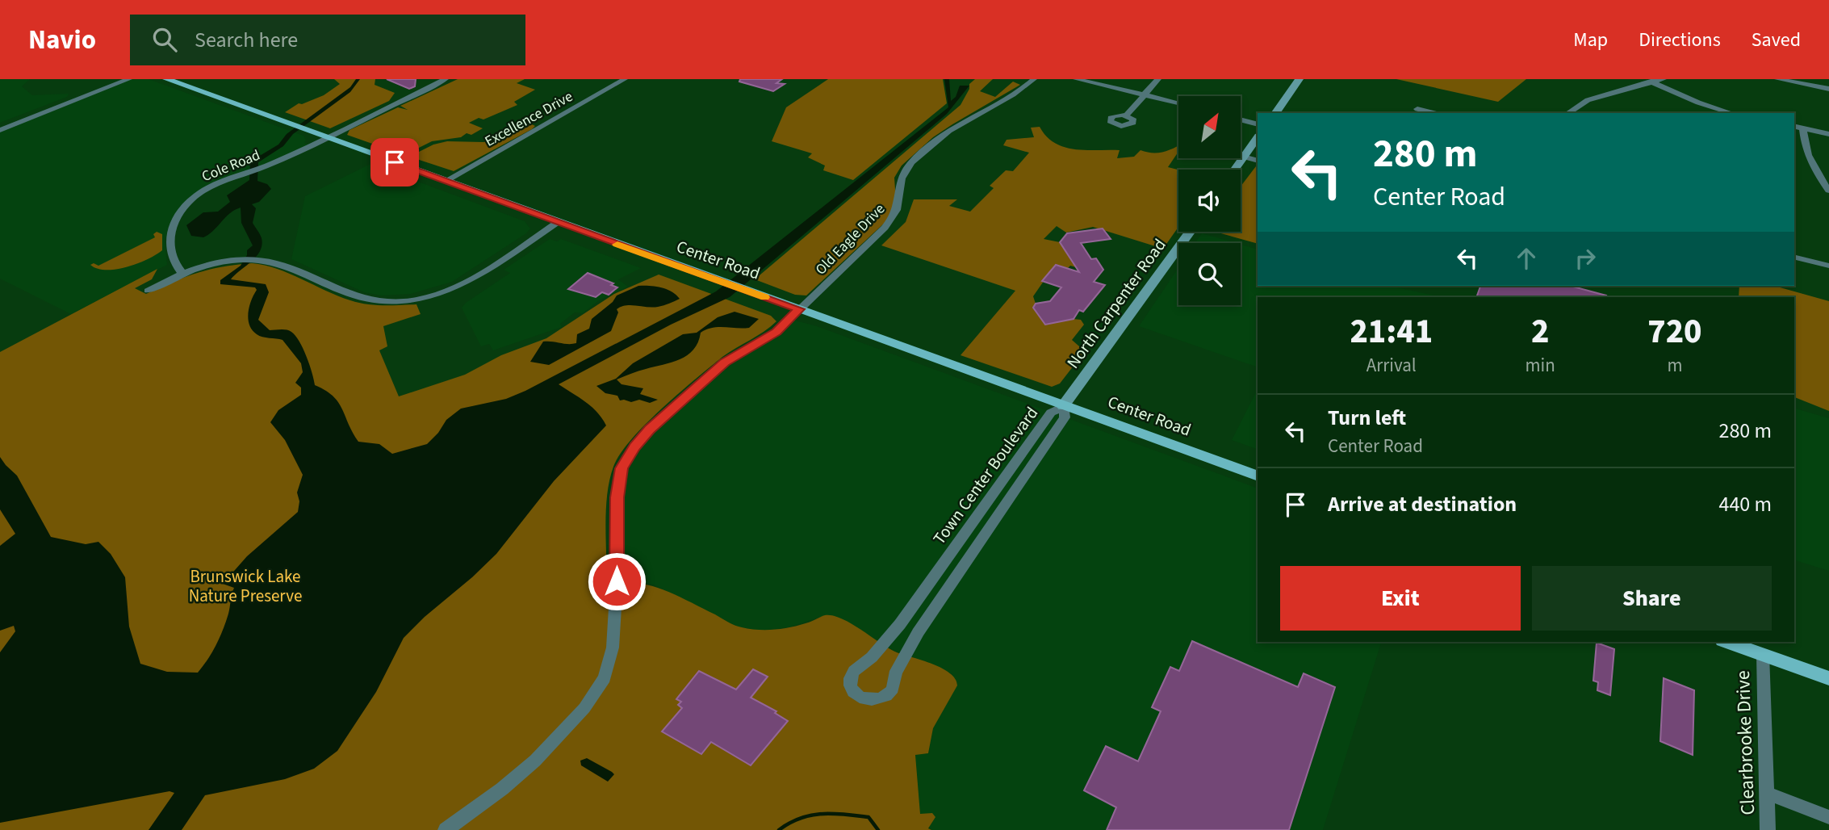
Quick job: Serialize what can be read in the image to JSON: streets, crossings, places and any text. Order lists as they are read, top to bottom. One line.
{"streets":{"main road":["Center Road"],"street":["Excellence Drive","Cole Road","Old Eagle Drive","North Carpenter Road","Town Center Boulevard","Clearbrooke Drive"]},"crossings":[["Excellence Drive","Center Road"],["Cole Road","Center Road"],["Old Eagle Drive","Center Road"],["Center Road","North Carpenter Road"],["Center Road","Town Center Boulevard"],["North Carpenter Road","Town Center Boulevard"]],"parks":["Brunswick Lake Nature Preserve"],"north":"top right","page":{"header":"Navio","search":"Search here","nav":["Map","Directions","Saved"],"turn":["280 m","Center Road"],"eta":["21:41","Arrival","2","min","720","m"],"list":[{"name":"Turn left","note":"Center Road","value":"280 m"},{"name":"Arrive at destination","value":"440 m"}],"buttons":["Exit","Share"]}}
